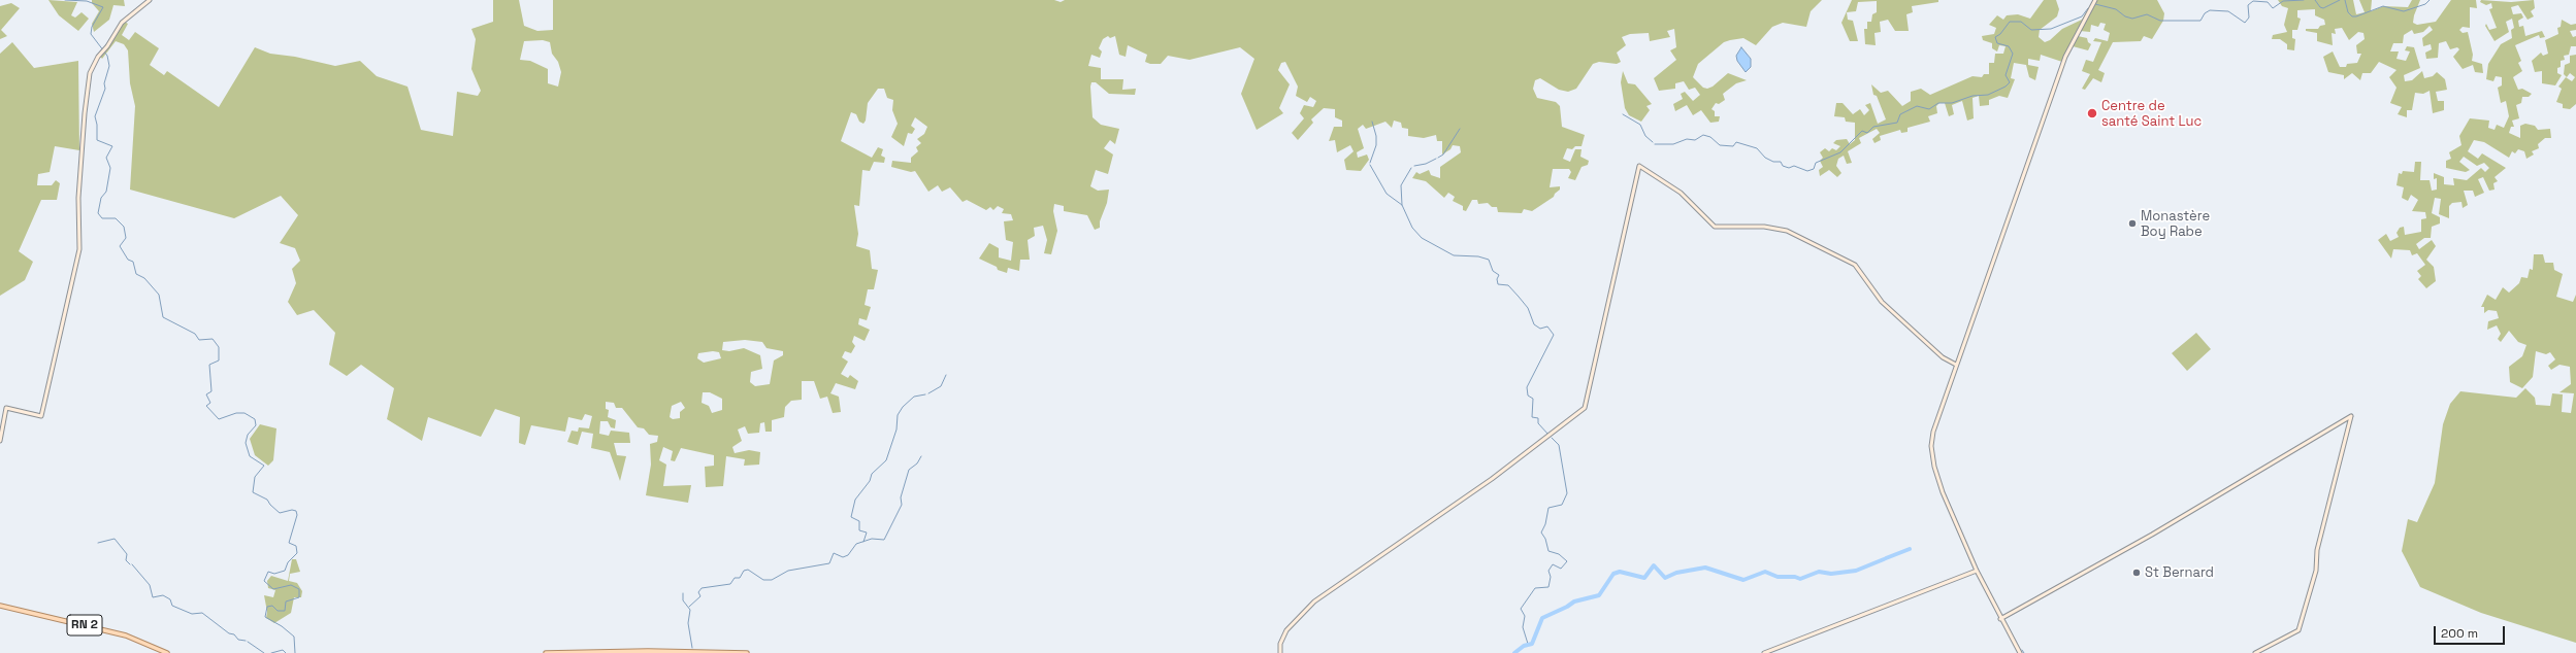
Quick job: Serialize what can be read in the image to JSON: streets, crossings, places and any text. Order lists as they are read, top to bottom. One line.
{"streets":{"main road":["RN 2"]},"places":["Centre de santé Saint Luc","Monastère Boy Rabe","St Bernard"],"scale_bar":"200 m"}
